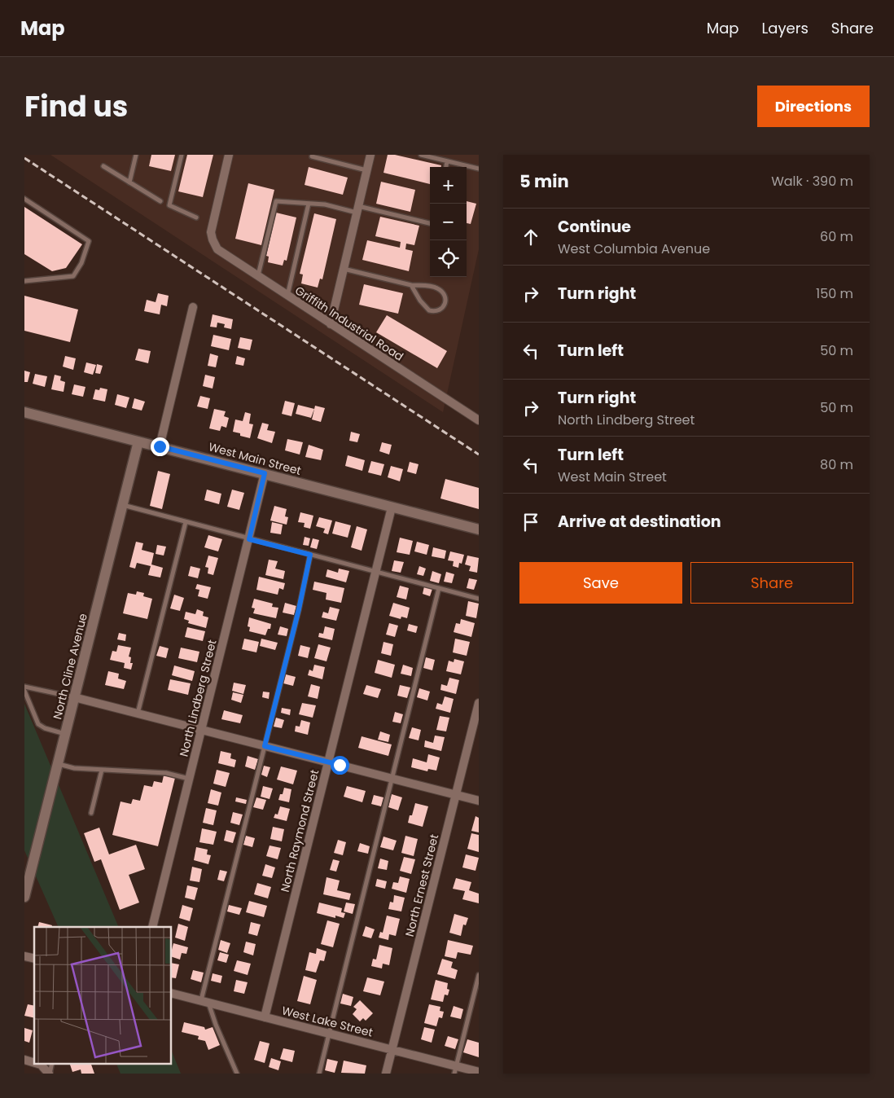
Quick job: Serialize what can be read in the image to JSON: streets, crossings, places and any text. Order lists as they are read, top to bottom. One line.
{"streets":{"street":["Griffith Industrial Road","West Main Street","North Cline Avenue","North Lindberg Street","North Raymond Street","North Ernest Street","West Lake Street"]},"crossings":[["West Main Street","North Cline Avenue"],["West Main Street","North Lindberg Street"],["West Main Street","North Raymond Street"],["North Raymond Street","West Lake Street"],["North Ernest Street","West Lake Street"]],"page":{"header":"Map","nav":["Map","Layers","Share"],"title":"Find us","buttons":["Directions",["Save","Share"]],"heading":["5 min","Walk · 390 m"],"map_buttons":["+","−"],"list":[["Continue","West Columbia Avenue","60 m"],["Turn right","150 m"],["Turn left","50 m"],["Turn right","North Lindberg Street","50 m"],["Turn left","West Main Street","80 m"],"Arrive at destination"]}}
